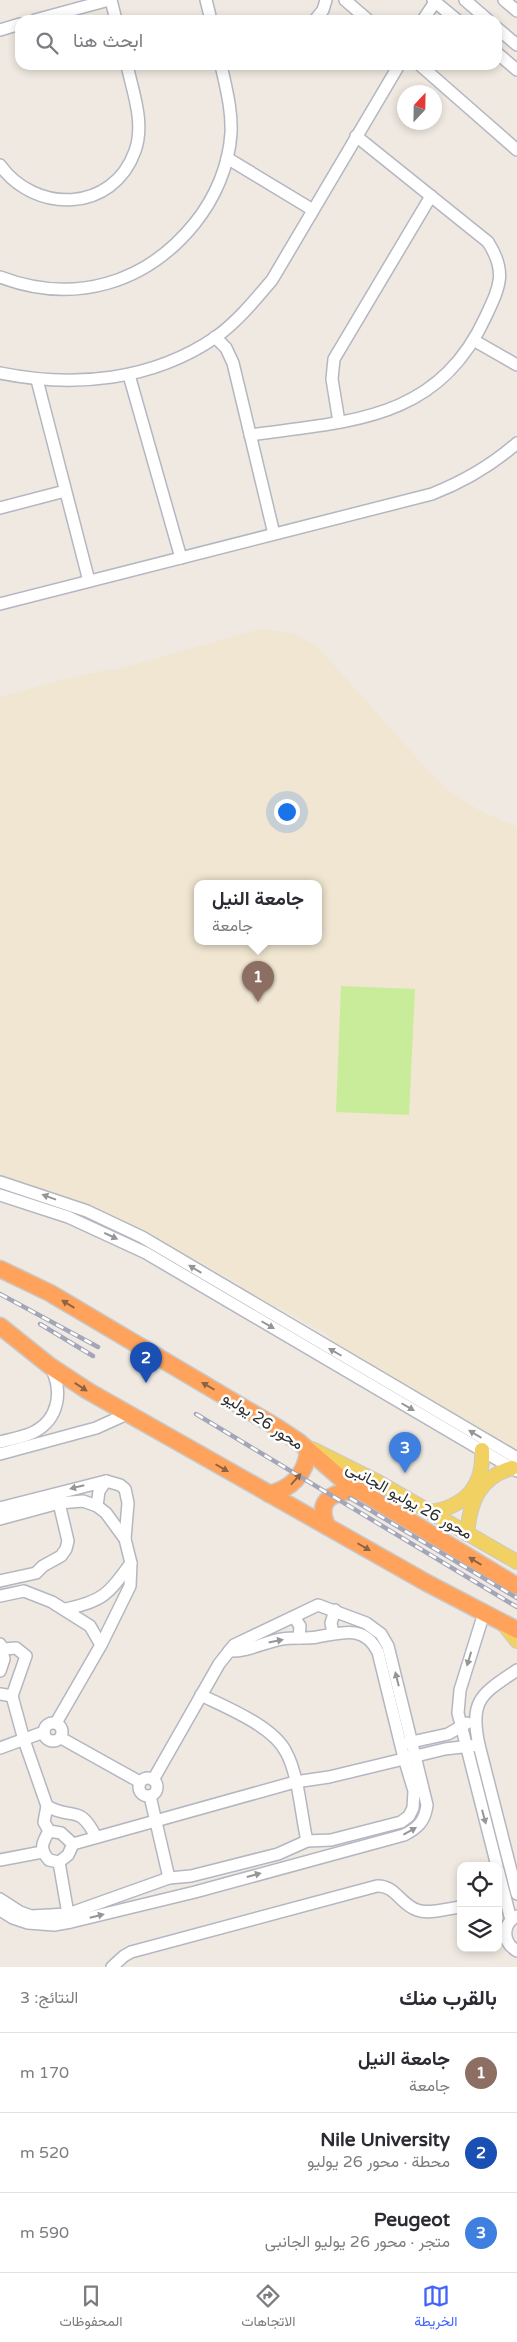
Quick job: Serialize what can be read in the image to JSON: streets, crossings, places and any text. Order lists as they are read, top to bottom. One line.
{"streets":{"highway":["محور 26 يوليو"],"main road":["محور 26 يوليو الجانبى"]},"crossings":[["محور 26 يوليو","محور 26 يوليو الجانبى"]],"north":"top","page":{"search":"ابحث هنا","popup":["جامعة النيل","جامعة"],"pins":["1","2","3"],"heading":["بالقرب منك","النتائج: 3"],"list":[{"mark":"1","name":"جامعة النيل","note":"جامعة","value":"170 m"},{"mark":"2","name":"Nile University","note":"محطة · محور 26 يوليو","value":"520 m"},{"mark":"3","name":"Peugeot","note":"متجر · محور 26 يوليو الجانبى","value":"590 m"}],"nav":["الخريطة","الاتجاهات","المحفوظات"]}}
